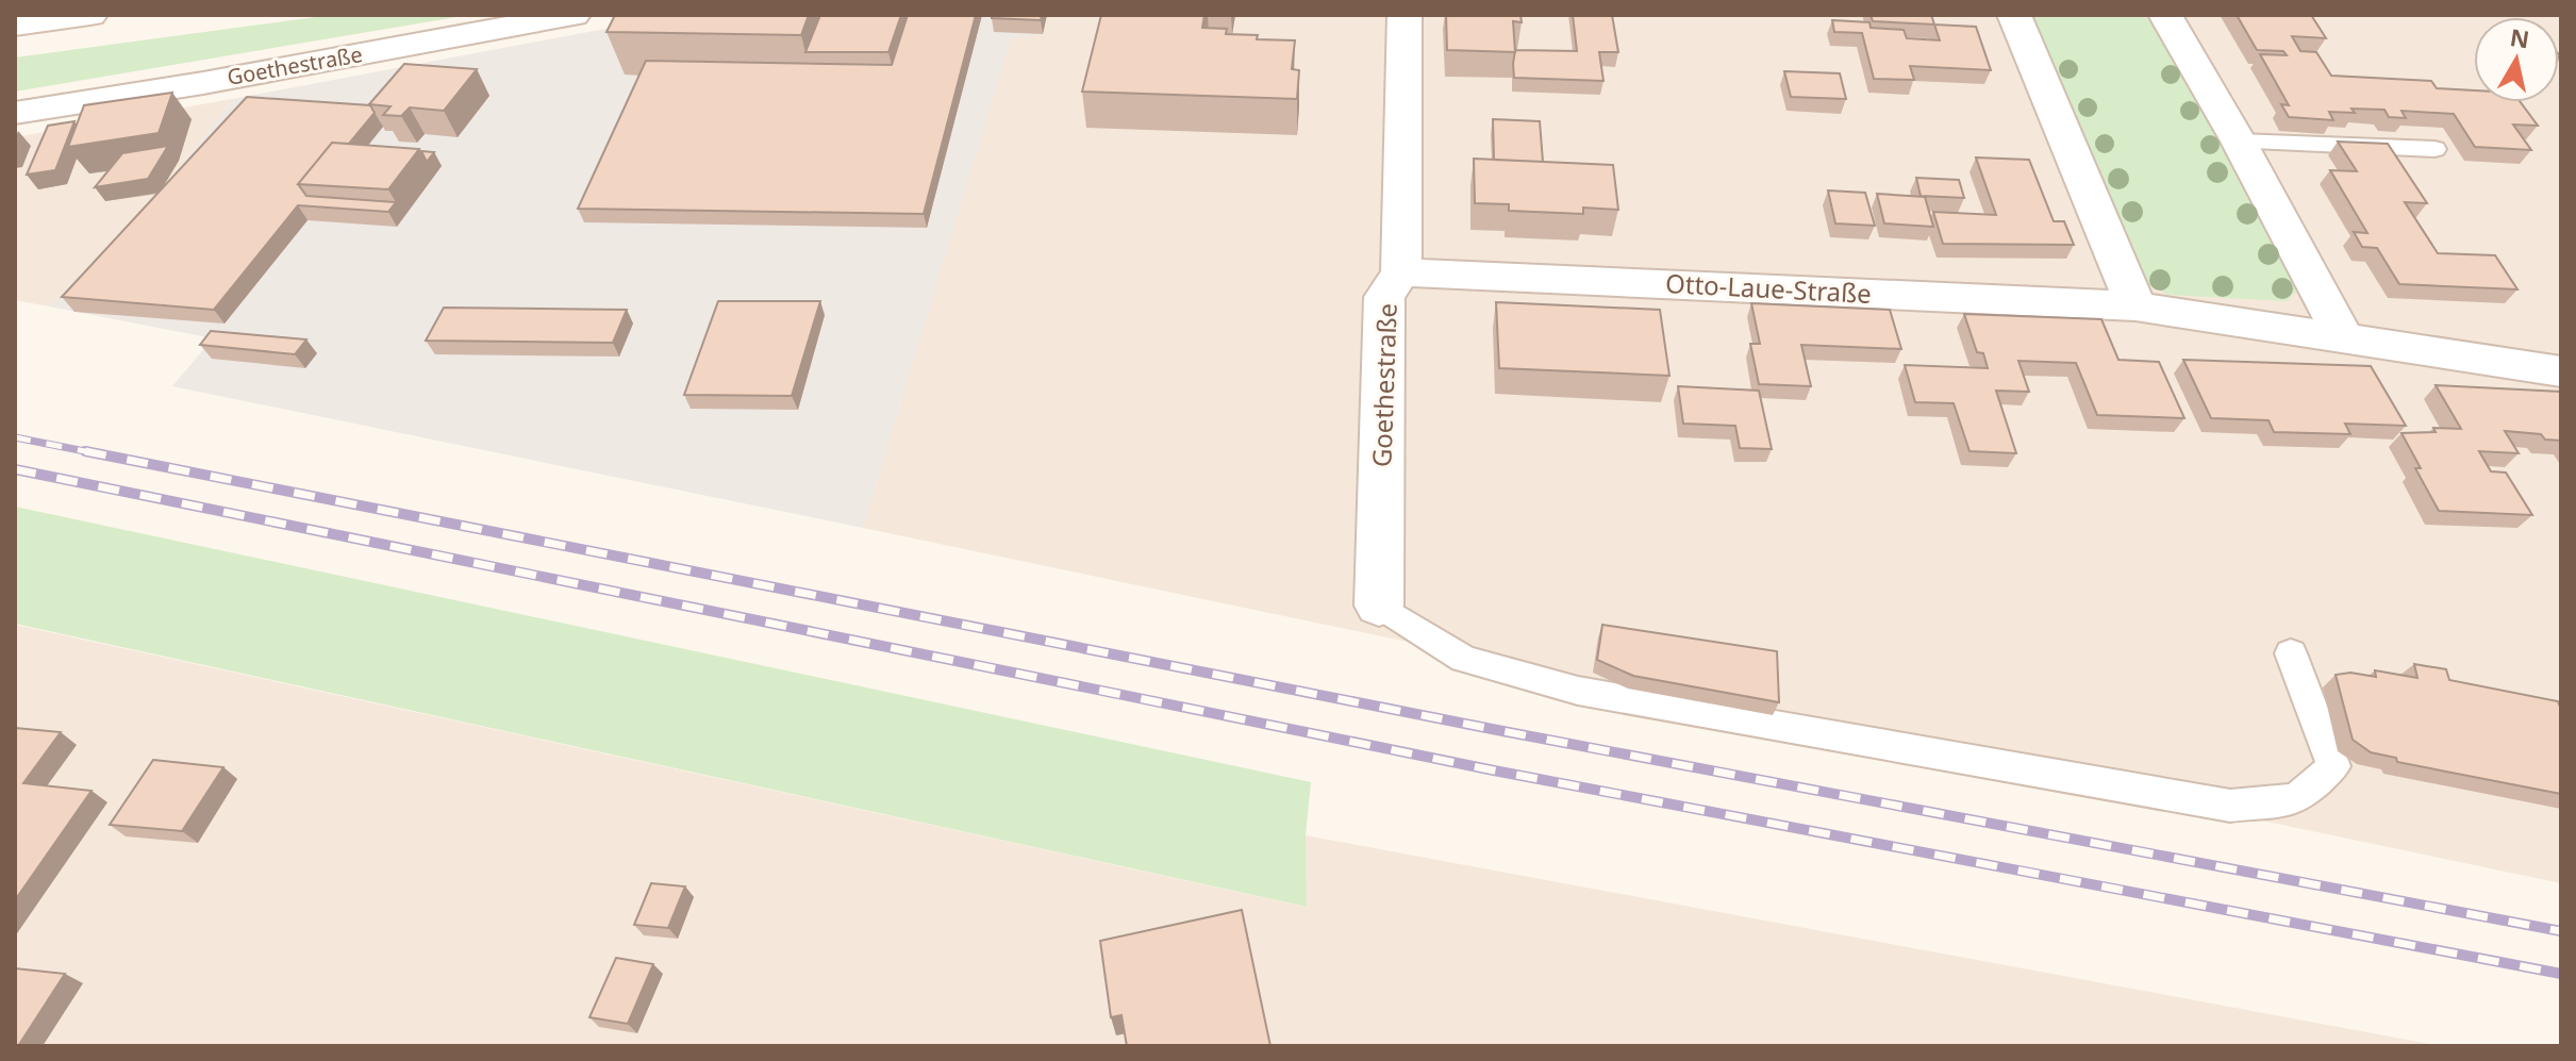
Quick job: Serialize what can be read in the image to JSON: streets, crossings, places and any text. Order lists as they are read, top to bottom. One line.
{"streets":{"street":["Goethestraße","Otto-Laue-Straße"]},"crossings":[["Goethestraße","Otto-Laue-Straße"]],"north":"top"}
